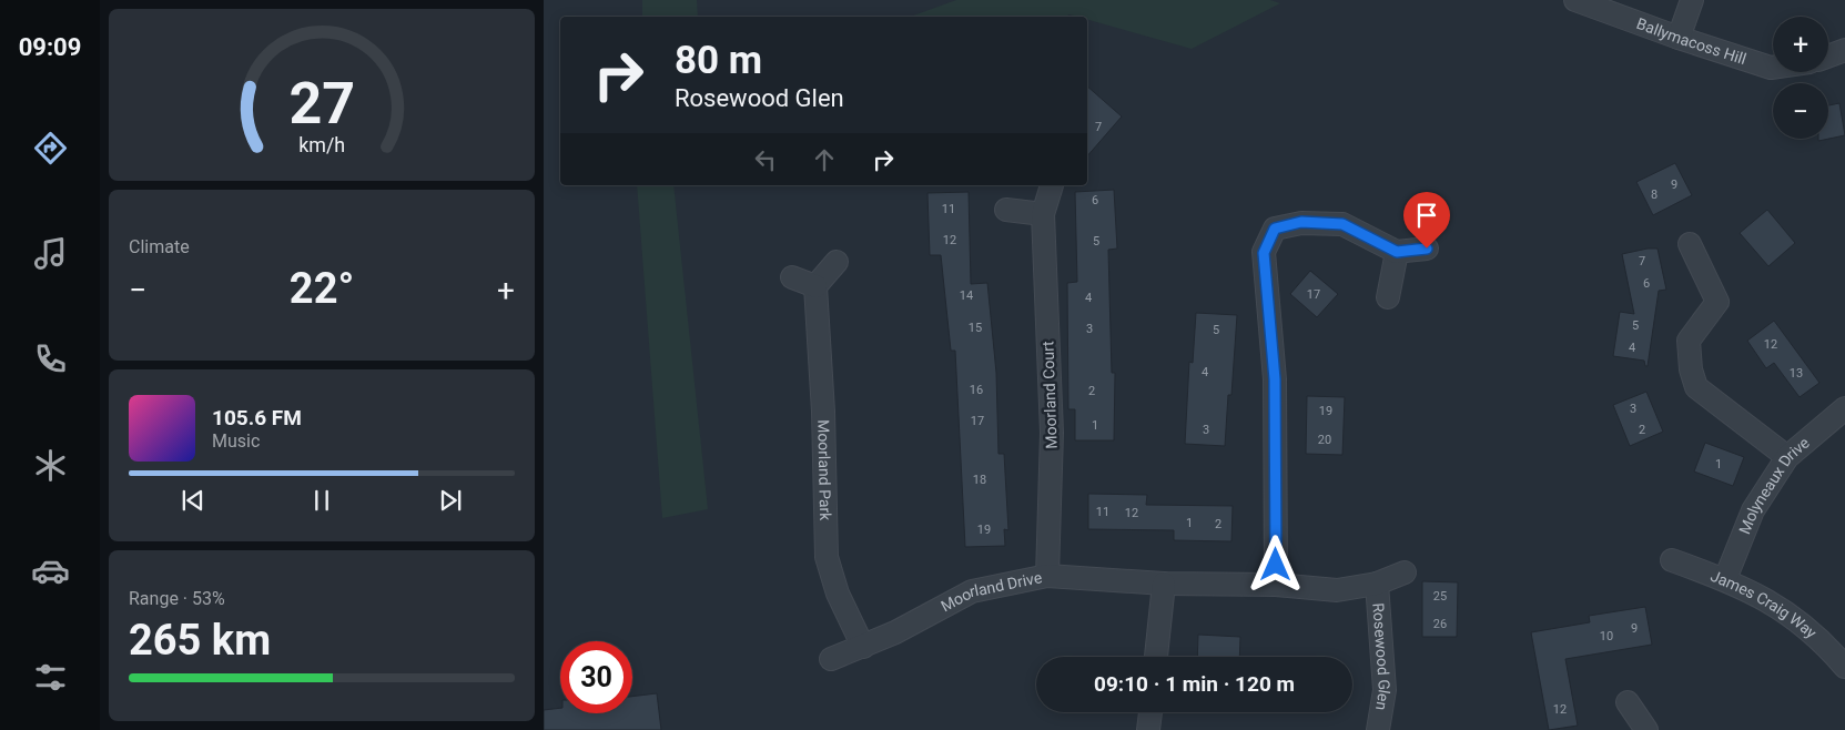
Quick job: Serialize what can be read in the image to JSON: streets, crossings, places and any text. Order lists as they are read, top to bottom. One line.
{"streets":{"street":["Ballymacoss Hill","Moorland Court","Moorland Park","Molyneaux Drive","Moorland Drive","James Craig Way","Rosewood Glen"]},"crossings":[["Moorland Court","Moorland Drive"],["Moorland Park","Moorland Drive"],["Molyneaux Drive","James Craig Way"],["Moorland Drive","Rosewood Glen"]],"house_numbers":["7","9","8","6","11","12","5","7","6","17","14","4","5","15","3","5","12","4","4","13","16","2","3","19","17","1","3","2","20","1","18","11","12","1","2","19","25","26","9","10","12"],"page":{"tabs":"09:09","map_buttons":["+","−"],"turn":["80 m","Rosewood Glen"],"tile":["Climate",["Range · 53%","265 km"]],"heat":["−","22°","+"],"song":["105.6 FM","Music"],"limit":"30","trip":"09:10 · 1 min · 120 m","gauge":["27","km/h"]}}
